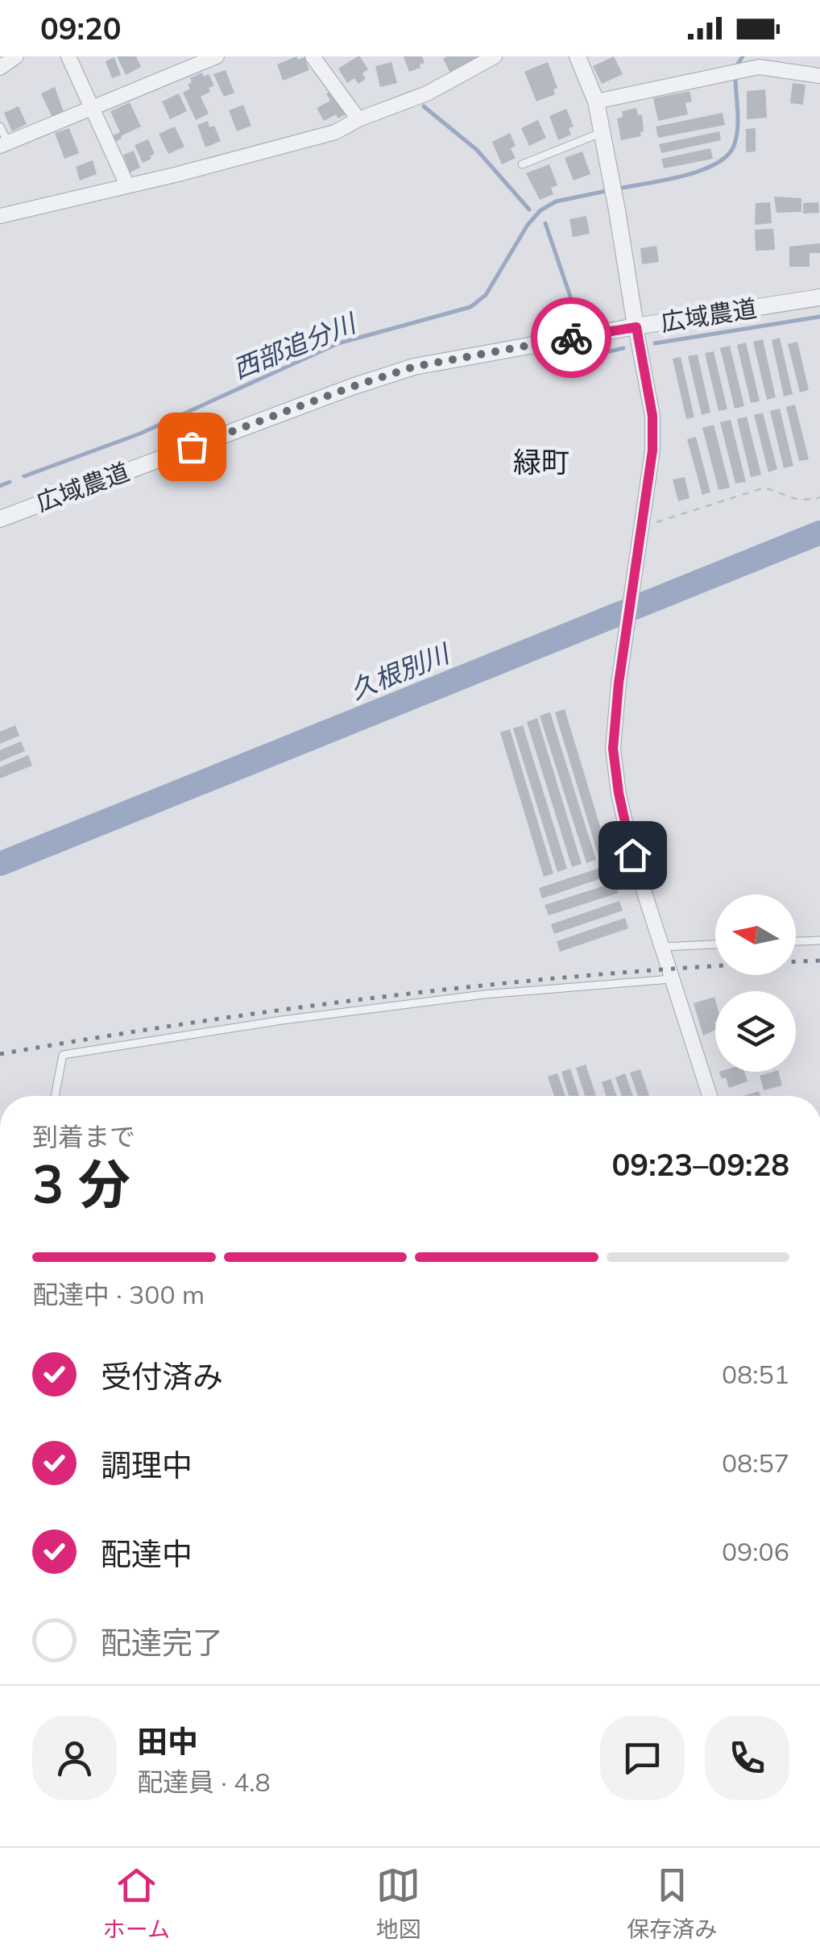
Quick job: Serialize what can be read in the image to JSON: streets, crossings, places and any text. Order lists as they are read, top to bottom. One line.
{"streets":{"street":["広域農道"]},"districts":["緑町"],"water":["西部追分川","久根別川"],"north":"left","page":{"status":"09:20","heading":["3 分","到着まで","09:23–09:28"],"panel":["田中","配達員 · 4.8"],"bar":"配達中 · 300 m","list":[["受付済み","08:51"],["調理中","08:57"],["配達中","09:06"],"配達完了"],"tabs":["ホーム","地図","保存済み"]}}
